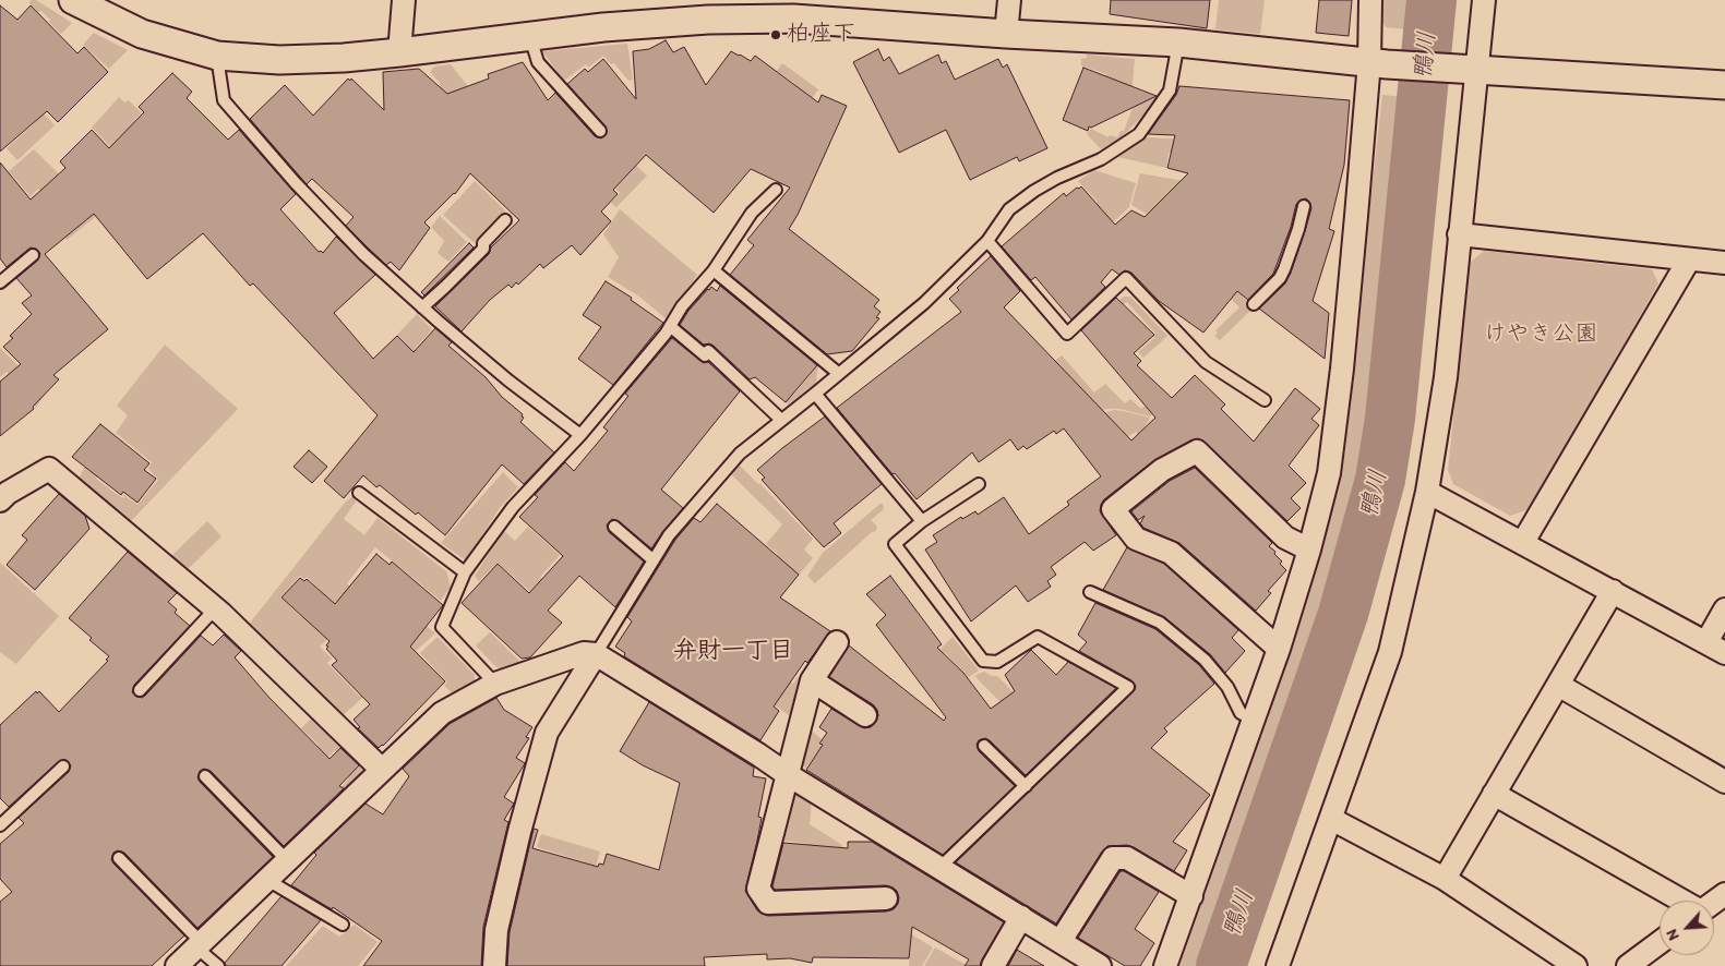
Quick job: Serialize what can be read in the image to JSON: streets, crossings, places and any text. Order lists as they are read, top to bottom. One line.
{"districts":["弁財一丁目"],"water":["鴨川"],"parks":["けやき公園"],"places":["柏座下"],"north":"bottom left"}
